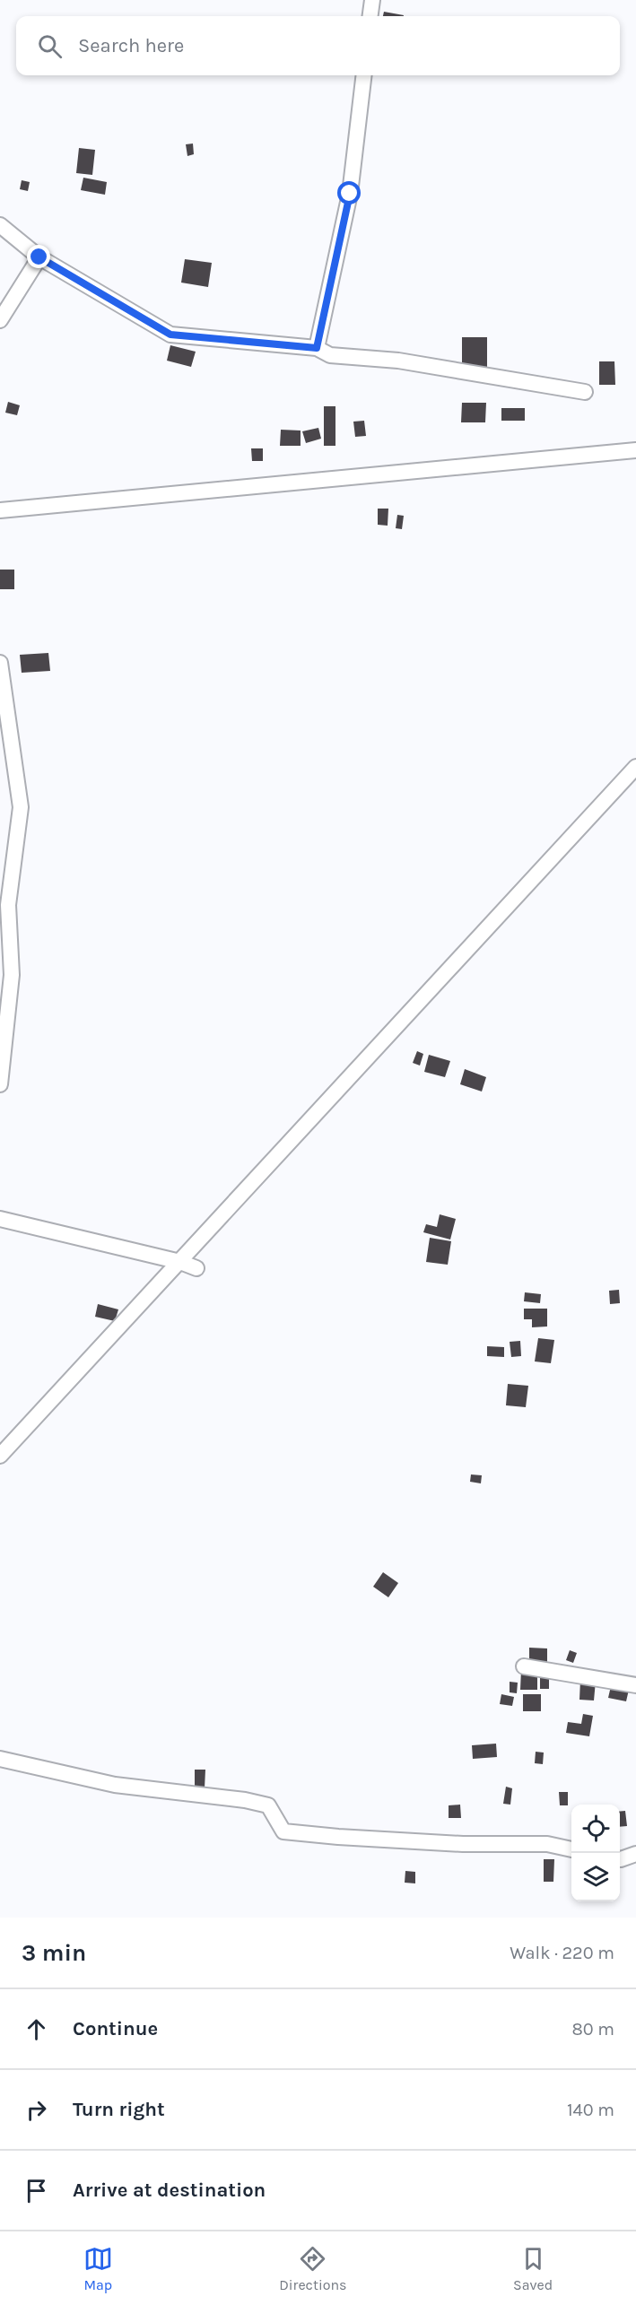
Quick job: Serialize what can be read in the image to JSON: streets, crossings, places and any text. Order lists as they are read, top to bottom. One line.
{"page":{"search":"Search here","heading":["3 min","Walk · 220 m"],"list":[["Continue","80 m"],["Turn right","140 m"],"Arrive at destination"],"nav":["Map","Directions","Saved"]}}
